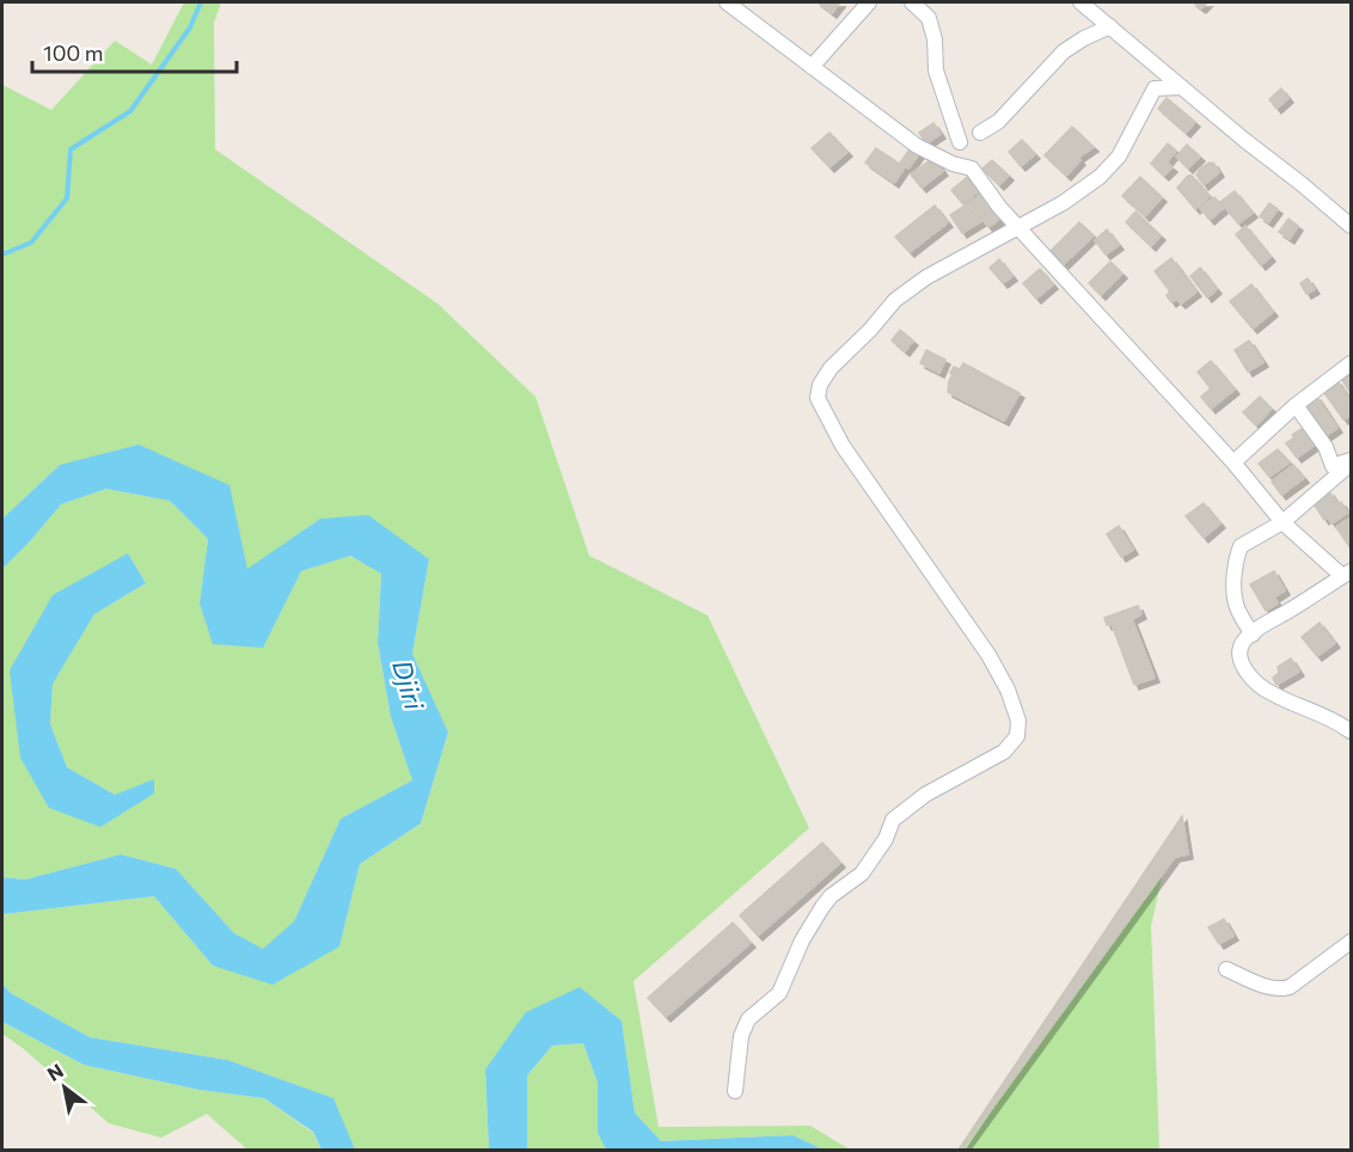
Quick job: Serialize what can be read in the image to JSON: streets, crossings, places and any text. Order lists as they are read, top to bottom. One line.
{"water":["Djiri"],"scale_bar":"100 m","north":"top left"}
